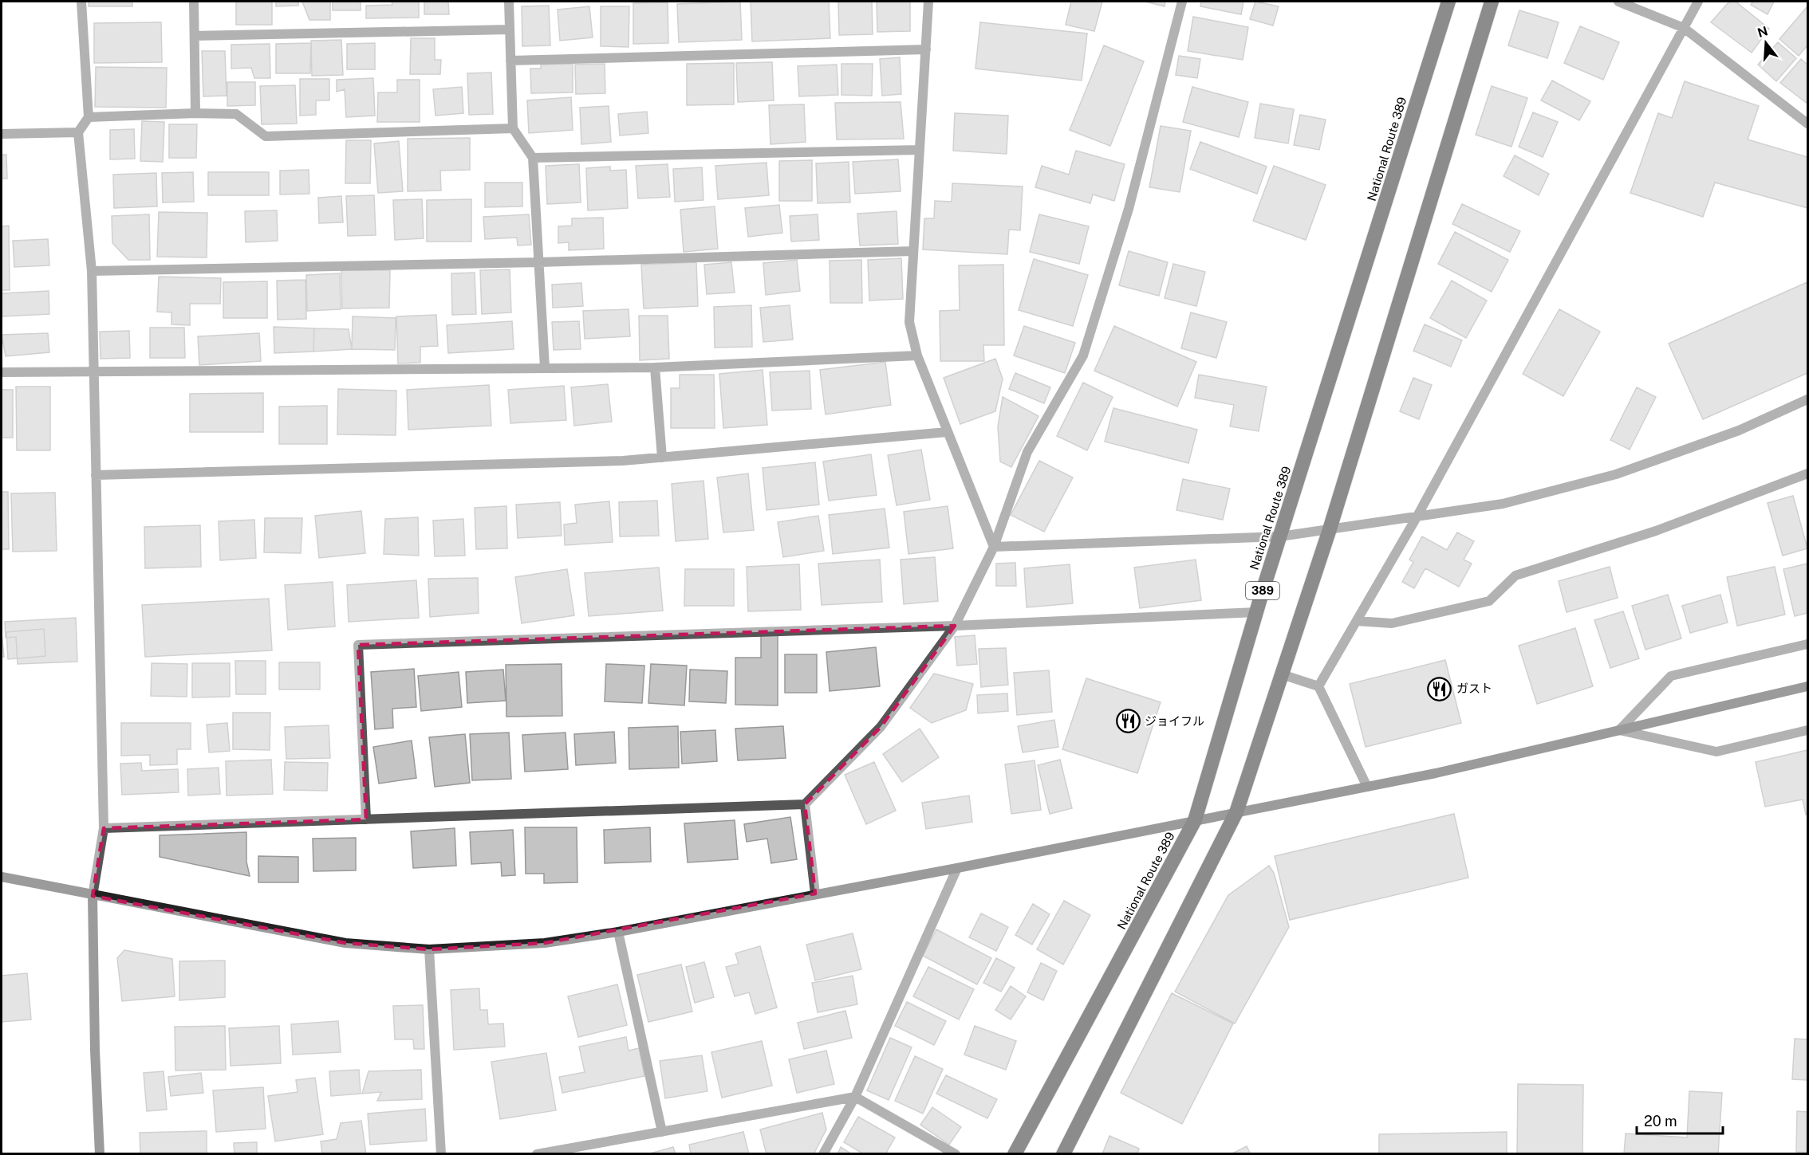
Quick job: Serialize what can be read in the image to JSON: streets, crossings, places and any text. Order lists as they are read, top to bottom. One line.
{"streets":{"highway":["National Route 389","389"]},"places":{"restaurant":["ガスト","ジョイフル"]},"scale_bar":"20 m","north":"top"}
